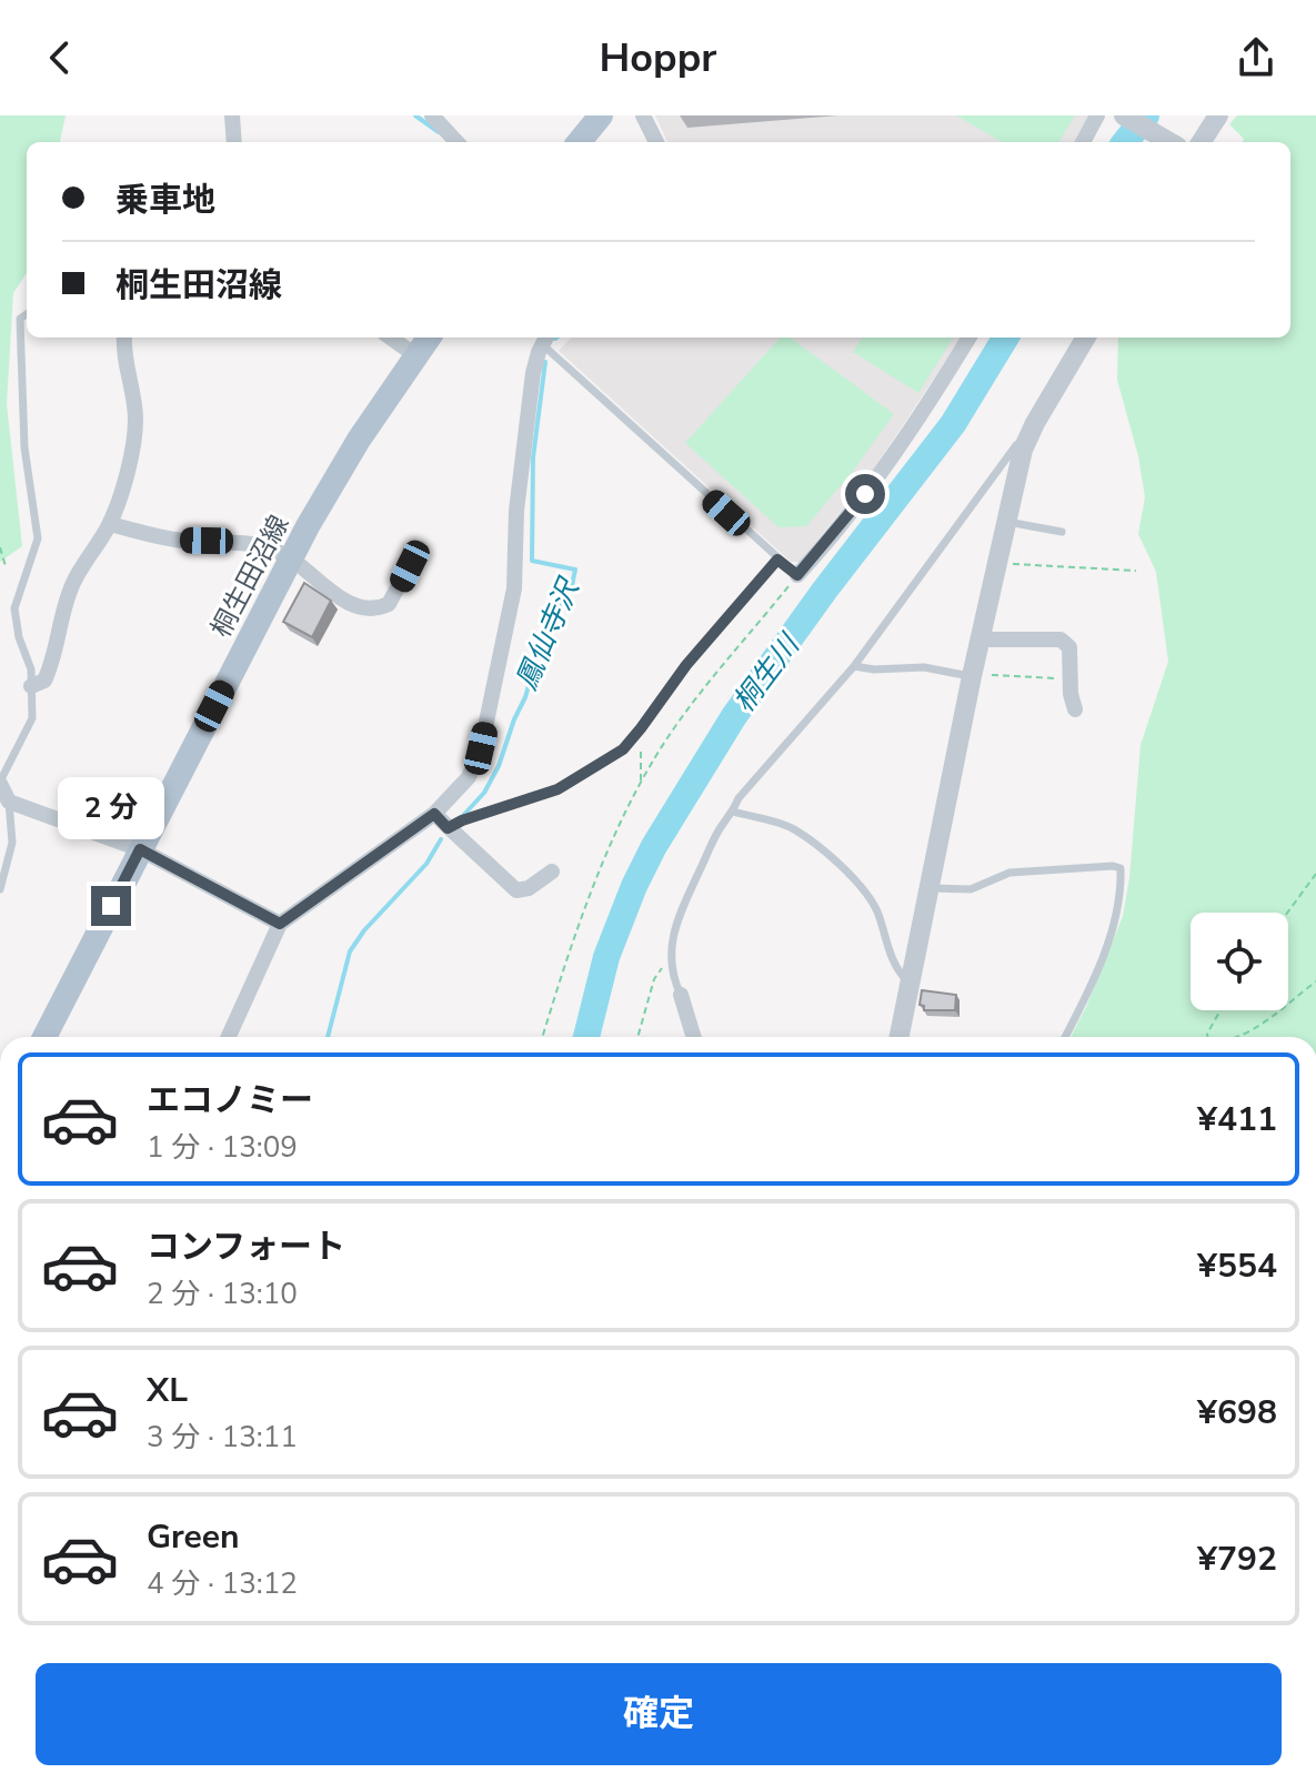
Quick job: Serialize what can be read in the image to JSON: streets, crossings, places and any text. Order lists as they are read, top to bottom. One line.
{"streets":{"main road":["桐生田沼線"]},"water":["鳳仙寺沢","桐生川"],"page":{"header":"Hoppr","banner":["乗車地","桐生田沼線"],"bubble":"2 分","list":[{"name":"エコノミー","note":"1 分 · 13:09","value":"¥411"},{"name":"コンフォート","note":"2 分 · 13:10","value":"¥554"},{"name":"XL","note":"3 分 · 13:11","value":"¥698"},{"name":"Green","note":"4 分 · 13:12","value":"¥792"}],"buttons":"確定"}}
